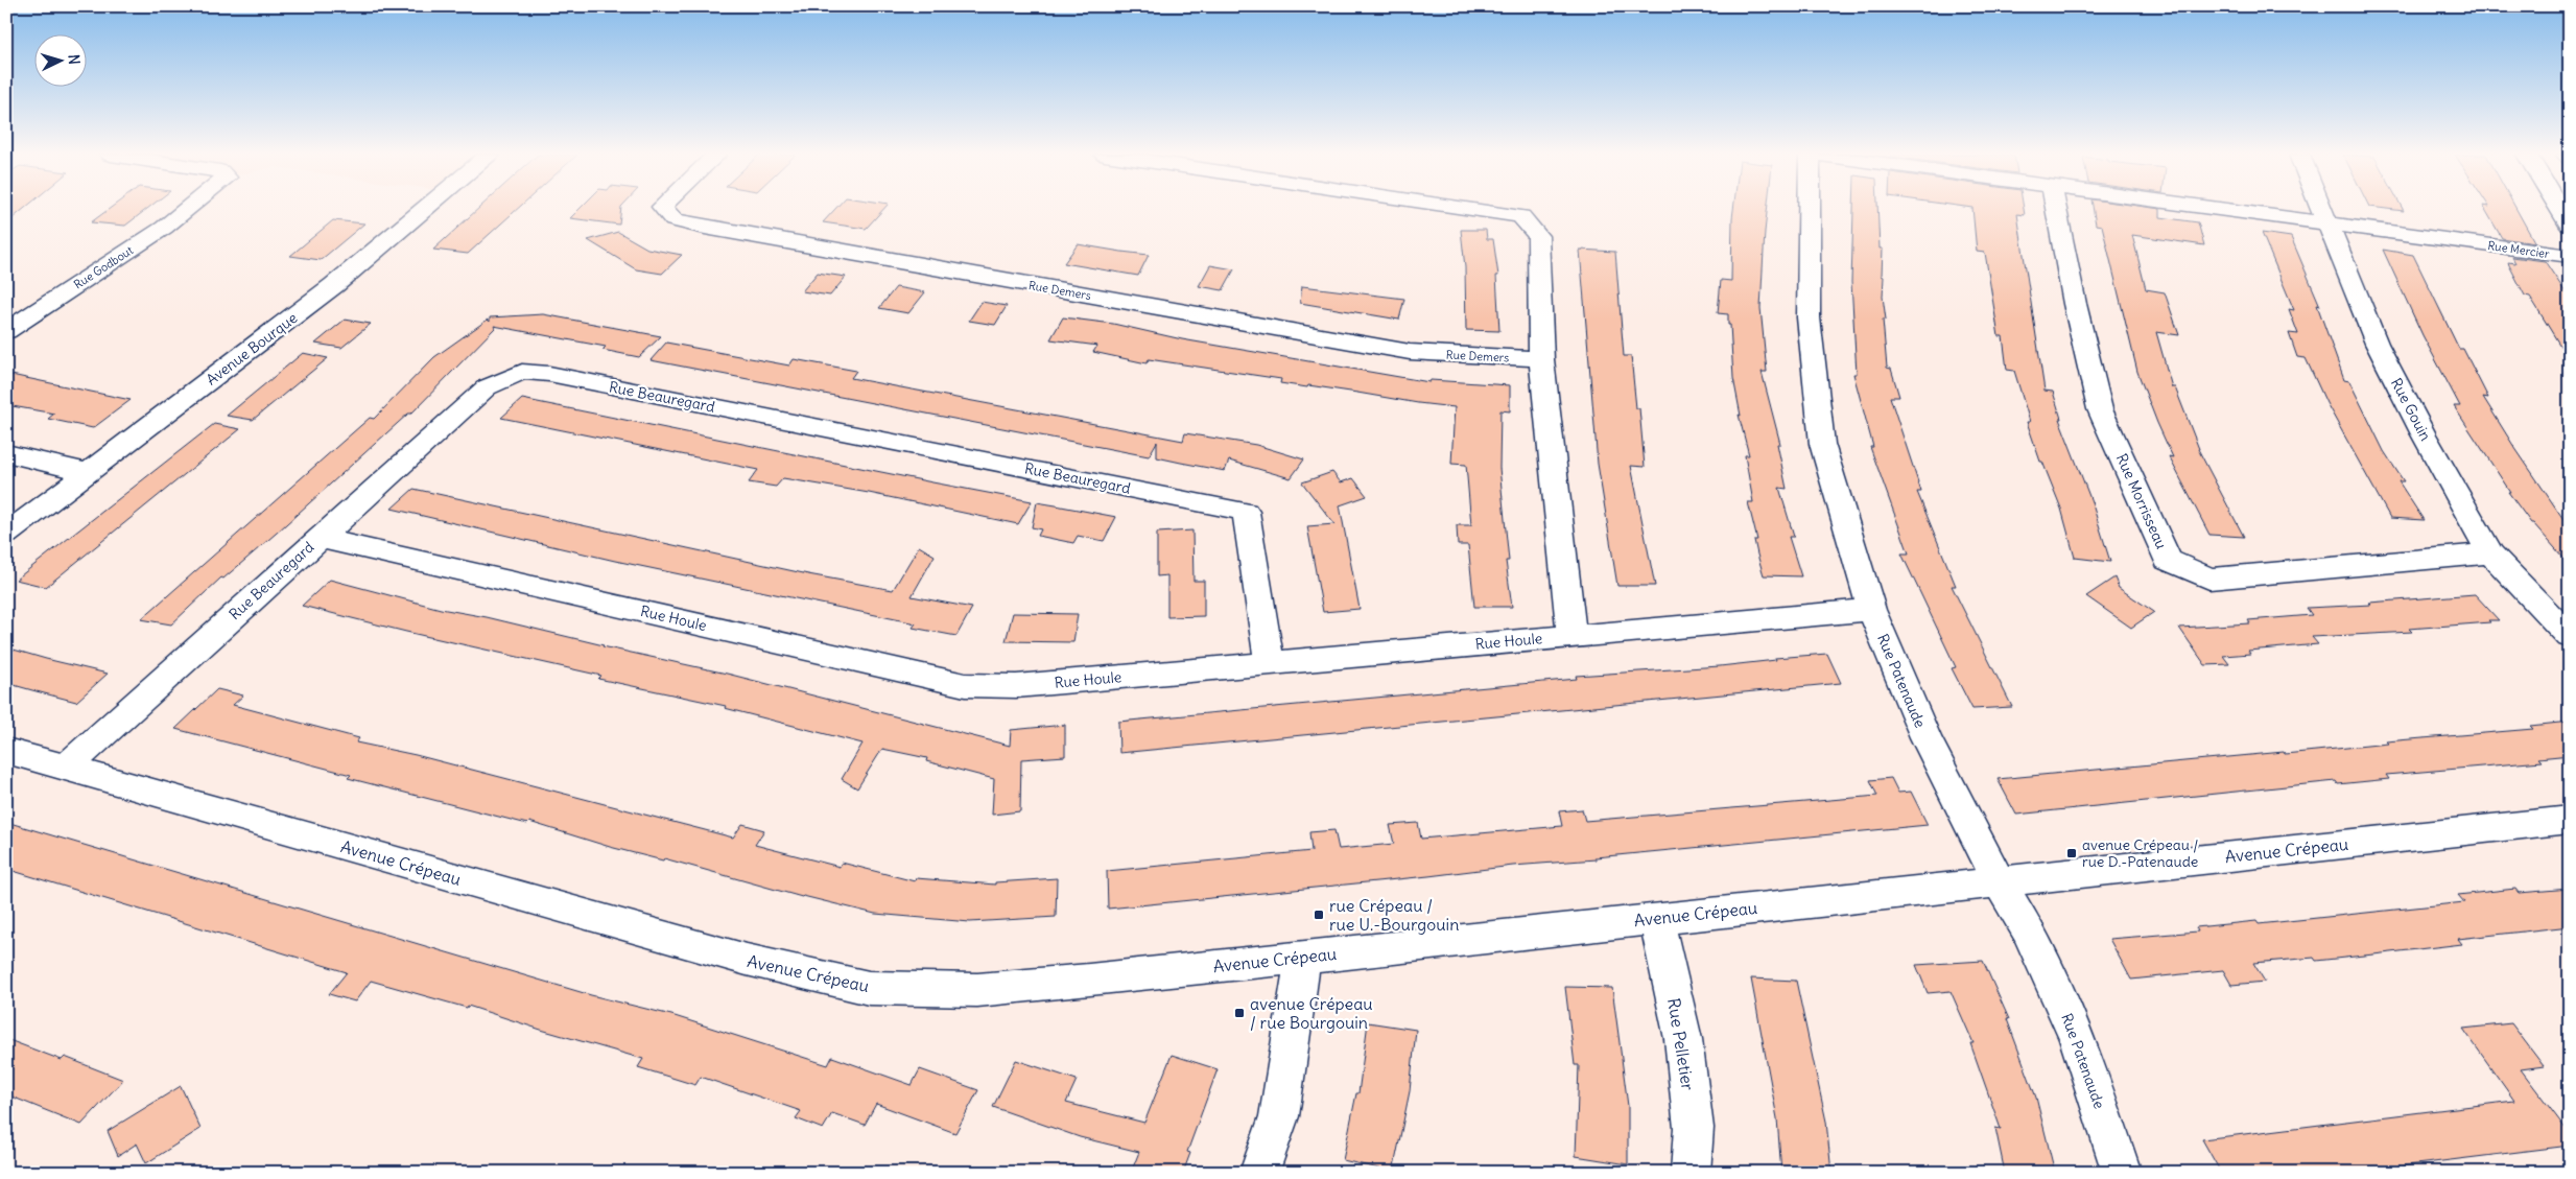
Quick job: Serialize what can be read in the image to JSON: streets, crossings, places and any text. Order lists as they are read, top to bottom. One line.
{"streets":{"street":["Rue Mercier","Rue Godbout","Rue Demers","Avenue Bourque","Rue Beauregard","Rue Gouin","Rue Morrisseau","Rue Houle","Rue Patenaude","Avenue Crépeau","Rue Pelletier"]},"crossings":[["Rue Mercier","Rue Gouin"],["Rue Beauregard","Rue Houle"],["Rue Beauregard","Avenue Crépeau"],["Rue Gouin","Rue Morrisseau"],["Rue Houle","Rue Patenaude"],["Rue Patenaude","Avenue Crépeau"],["Avenue Crépeau","Rue Pelletier"]],"places":{"transit":["avenue Crépeau / rue D.-Patenaude","rue Crépeau / rue U.-Bourgouin","avenue Crépeau / rue Bourgouin"]},"north":"right"}
